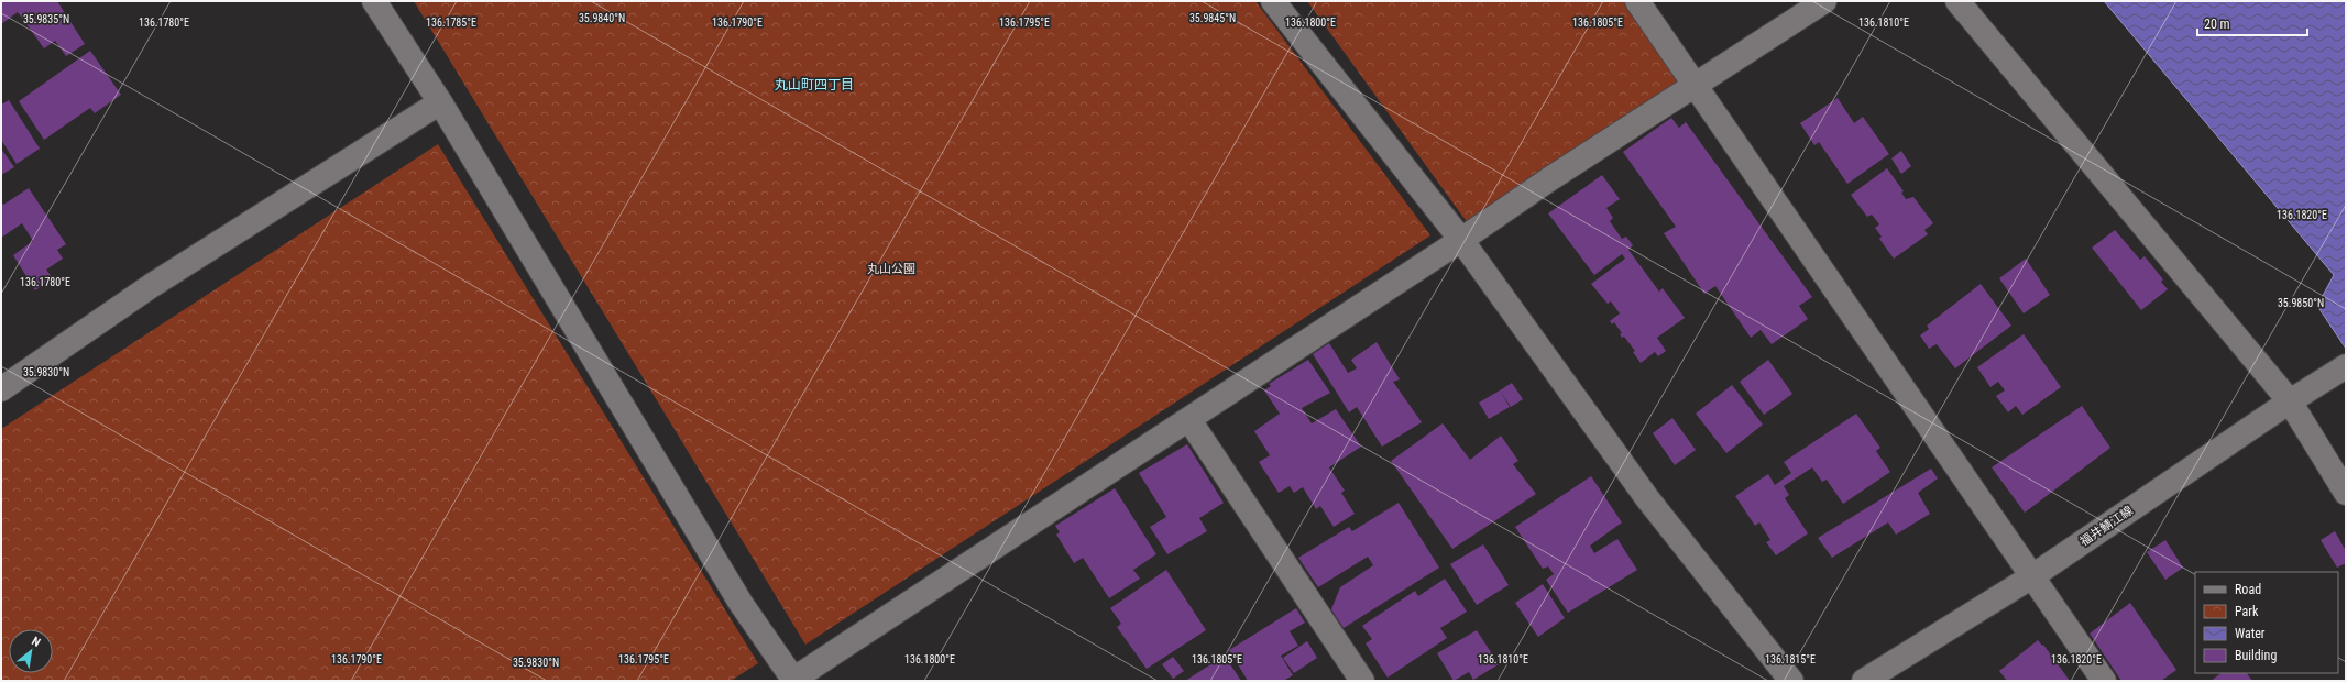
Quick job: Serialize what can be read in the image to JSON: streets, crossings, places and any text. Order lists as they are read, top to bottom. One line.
{"streets":{"street":["福井鯖江線"]},"districts":["丸山町四丁目"],"parks":["丸山公園"],"legend":["Road","Park","Water","Building"],"scale_bar":"20 m","north":"top right","coordinates":["35.9840°N","35.9845°N","35.9835°N","136.1805°E","136.1780°E","136.1785°E","136.1790°E","136.1795°E","136.1800°E","136.1810°E","136.1820°E","35.9850°N","35.9830°N","136.1815°E"]}
